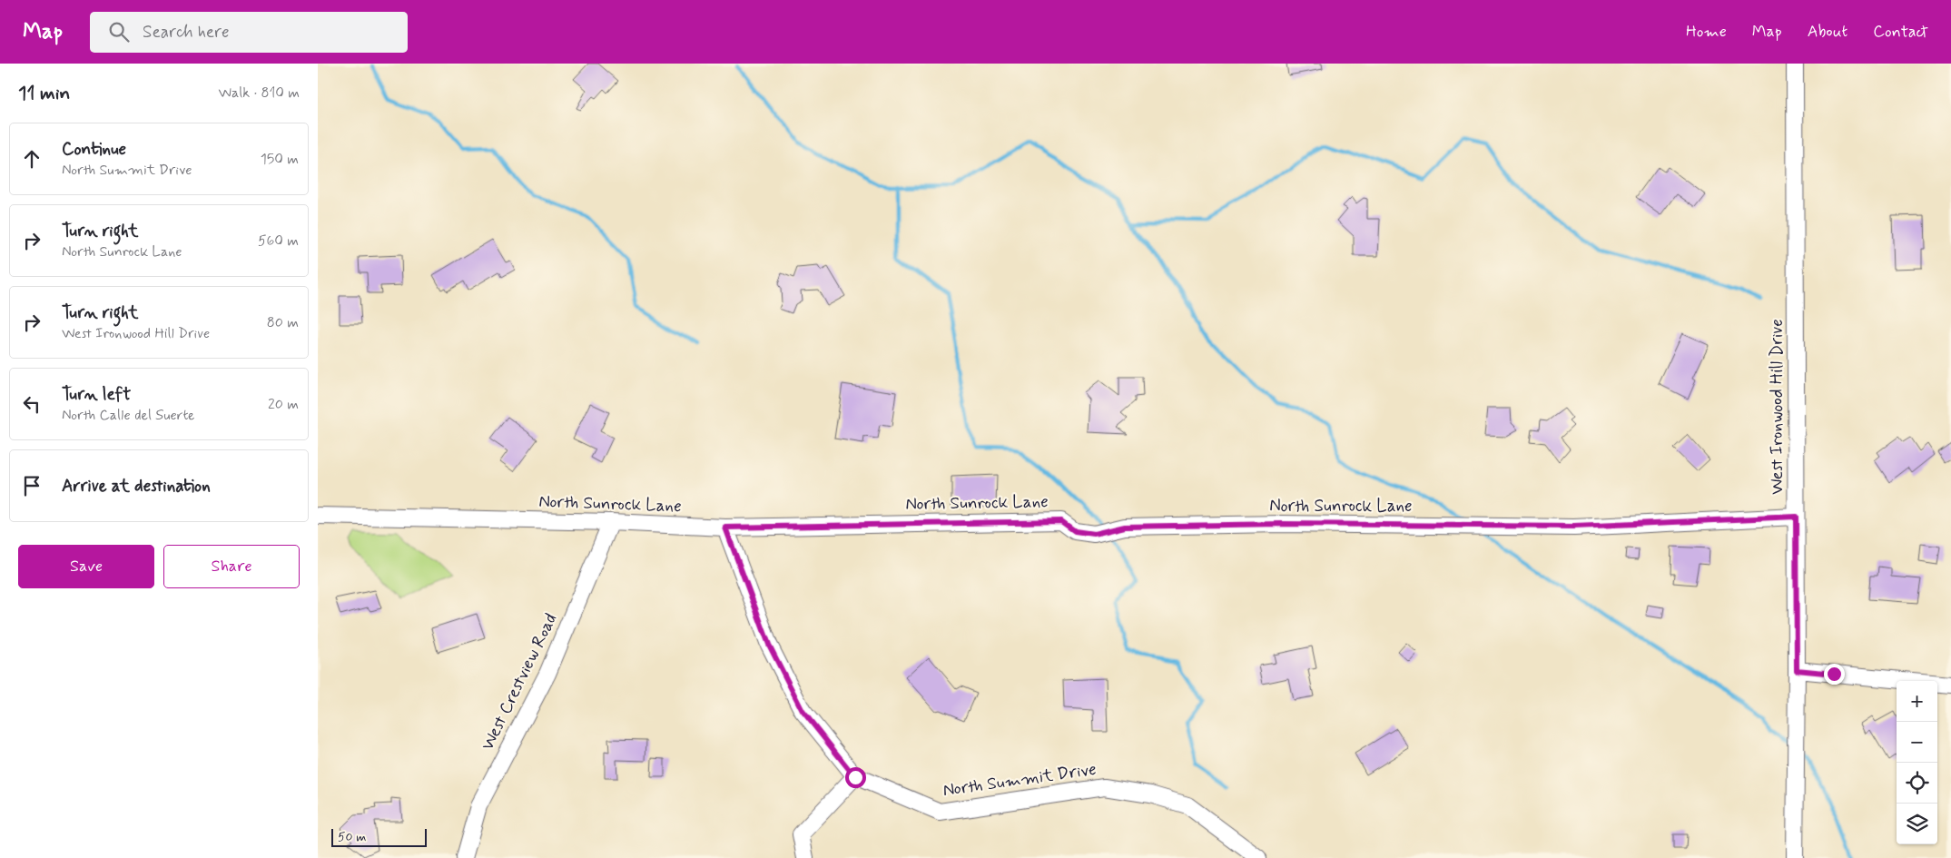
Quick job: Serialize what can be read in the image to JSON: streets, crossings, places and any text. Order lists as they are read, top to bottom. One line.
{"streets":{"street":["West Ironwood Hill Drive","North Sunrock Lane","West Crestview Road","North Summit Drive"]},"crossings":[["West Ironwood Hill Drive","North Sunrock Lane"],["North Sunrock Lane","West Crestview Road"],["North Sunrock Lane","North Summit Drive"]],"scale_bar":"50 m","page":{"header":"Map","search":"Search here","nav":["Home","Map","About","Contact"],"heading":["11 min","Walk · 810 m"],"list":[["Continue","North Summit Drive","150 m"],["Turn right","North Sunrock Lane","560 m"],["Turn right","West Ironwood Hill Drive","80 m"],["Turn left","North Calle del Suerte","20 m"],"Arrive at destination"],"buttons":["Save","Share"],"map_buttons":["+","−"],"scale":"50 m"}}
